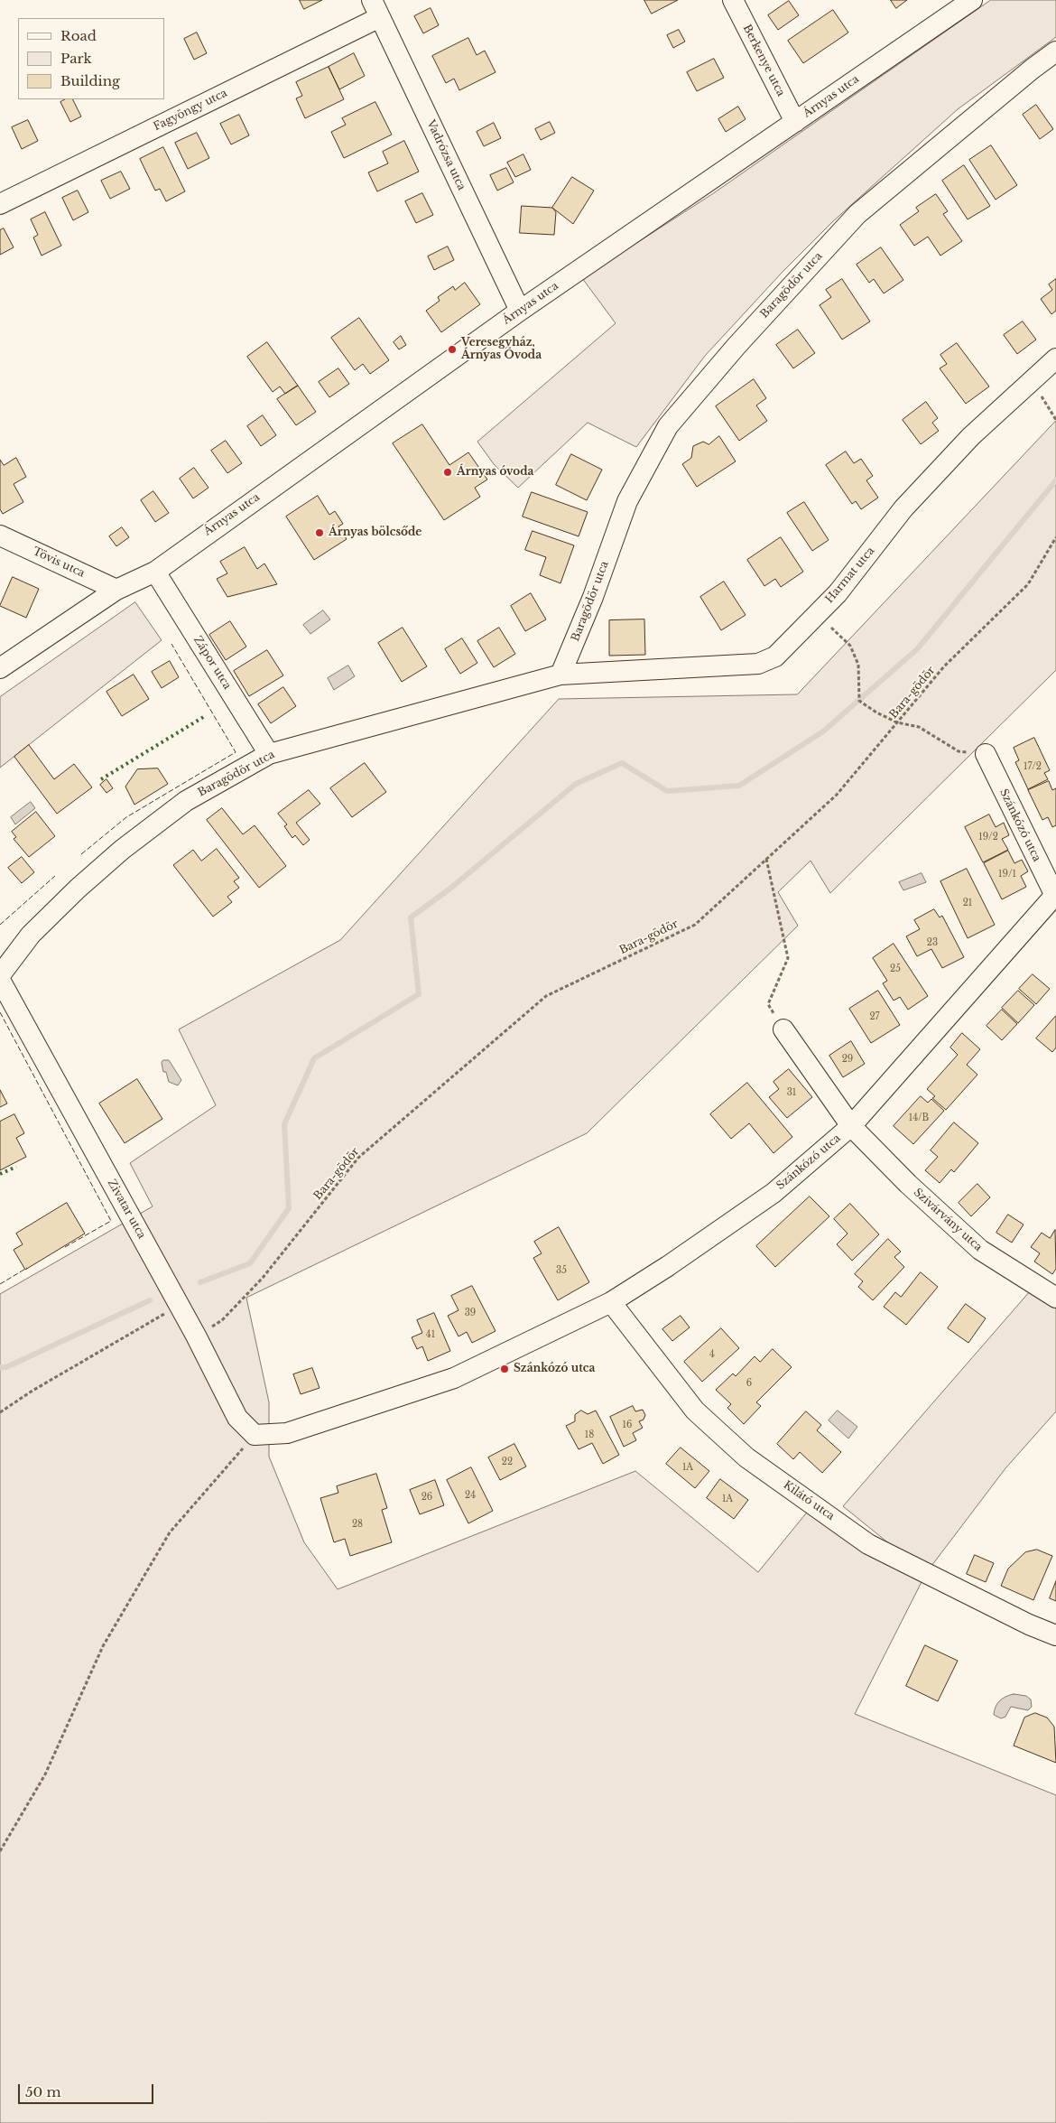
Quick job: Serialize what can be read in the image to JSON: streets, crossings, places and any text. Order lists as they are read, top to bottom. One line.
{"streets":{"street":["Berkenye utca","Árnyas utca","Fagyöngy utca","Vadrózsa utca","Baragödör utca","Tövis utca","Harmat utca","Zápor utca","Szánkózó utca","Zivatar utca","Szivárvány utca","Kilátó utca"],"path":["Bara-gödör"]},"crossings":[["Berkenye utca","Árnyas utca"],["Árnyas utca","Vadrózsa utca"],["Árnyas utca","Tövis utca"],["Árnyas utca","Zápor utca"],["Fagyöngy utca","Vadrózsa utca"],["Baragödör utca","Harmat utca"],["Baragödör utca","Zápor utca"],["Szánkózó utca","Zivatar utca"],["Szánkózó utca","Szivárvány utca"],["Szánkózó utca","Kilátó utca"]],"places":["Veresegyház, Árnyas Óvoda","Árnyas óvoda","Árnyas bölcsőde","Szánkózó utca"],"house_numbers":["17/2","19/2","19/1","21","23","25","27","29","31","14/B","35","39","41","4","6","16","18","22","1A","24","26","1A","28"],"legend":["Road","Park","Building"],"scale_bar":"50 m"}
